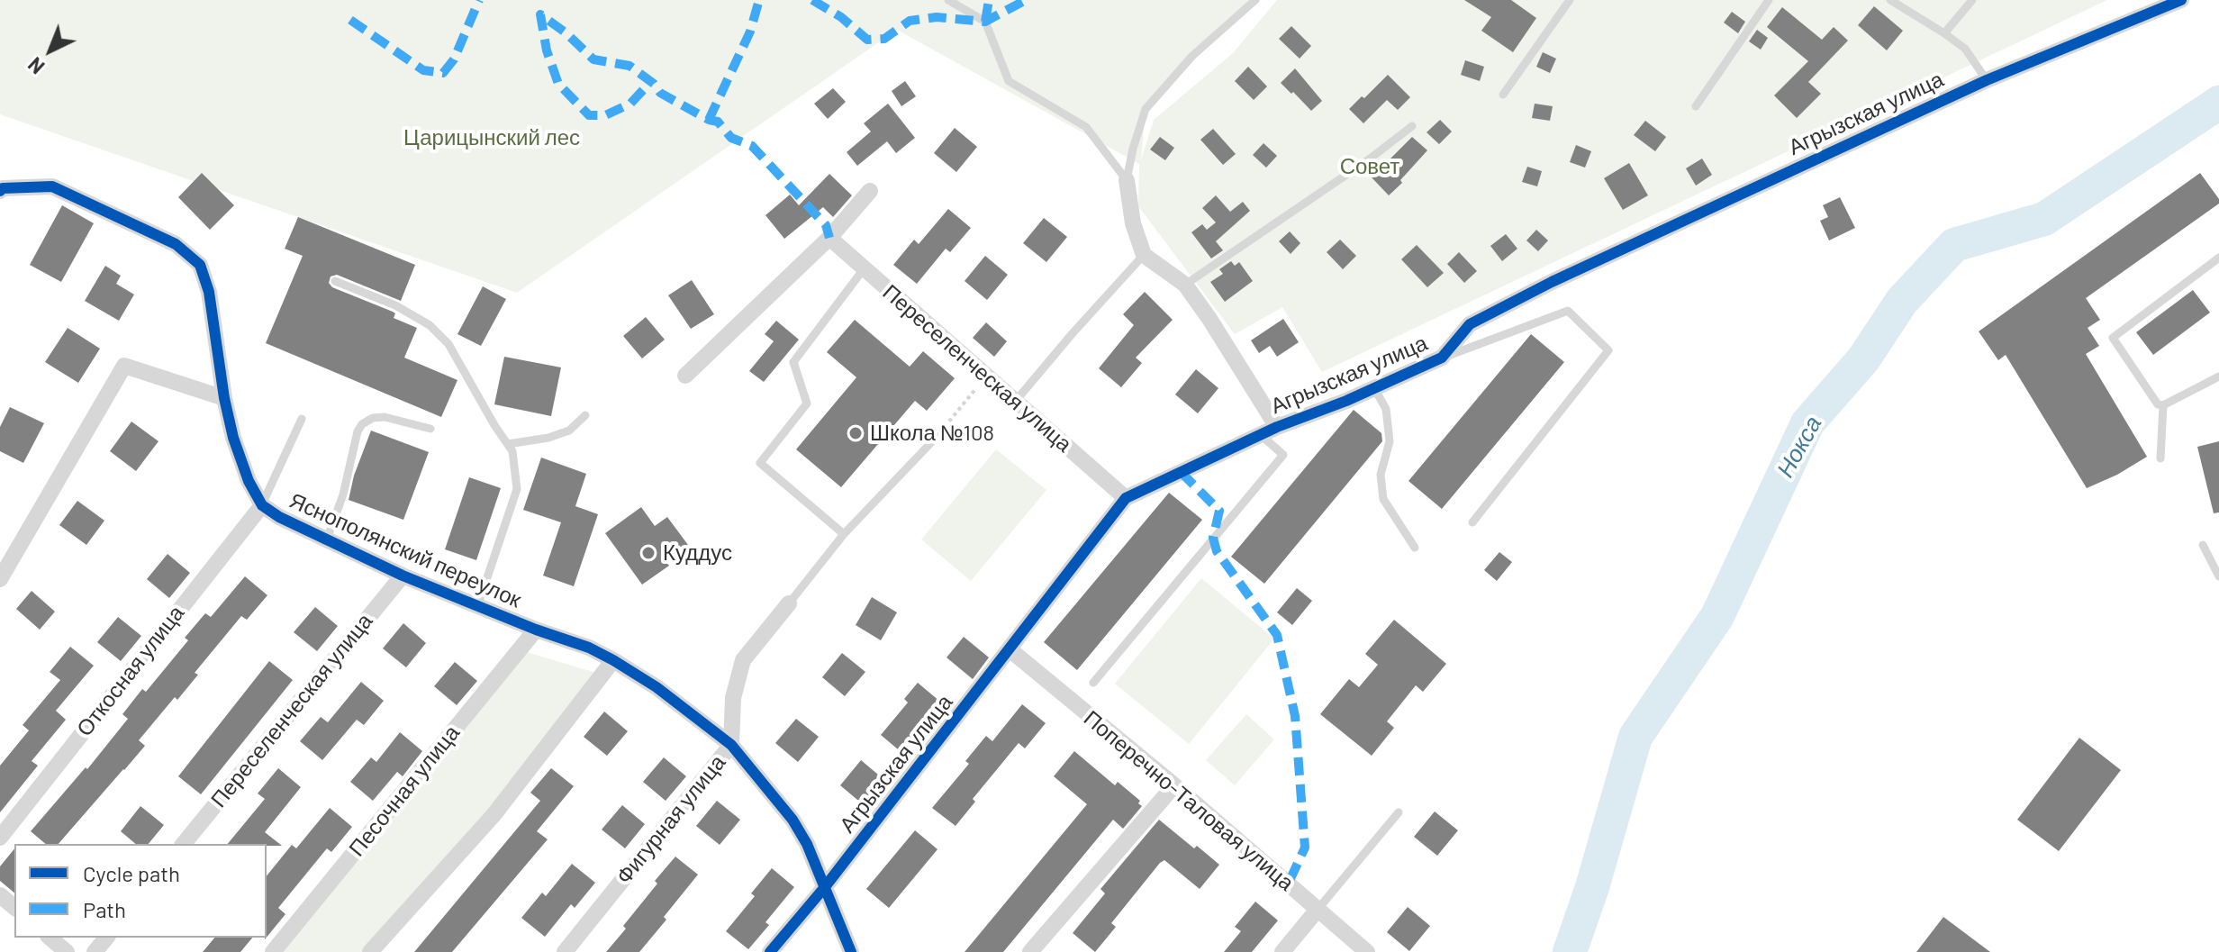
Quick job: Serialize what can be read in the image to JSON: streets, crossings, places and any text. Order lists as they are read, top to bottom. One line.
{"streets":{"street":["Агрызская улица","Переселенческая улица","Яснополянский переулок","Откосная улица","Песочная улица","Поперечно-Таловая улица","Фигурная улица"]},"crossings":[["Агрызская улица","Переселенческая улица"],["Агрызская улица","Яснополянский переулок"],["Агрызская улица","Поперечно-Таловая улица"],["Переселенческая улица","Яснополянский переулок"],["Яснополянский переулок","Откосная улица"],["Яснополянский переулок","Песочная улица"],["Яснополянский переулок","Фигурная улица"]],"water":["Нокса"],"parks":["Царицынский лес","Совет"],"places":["Школа №108","Куддус"],"legend":["Cycle path","Path"],"north":"bottom left"}
